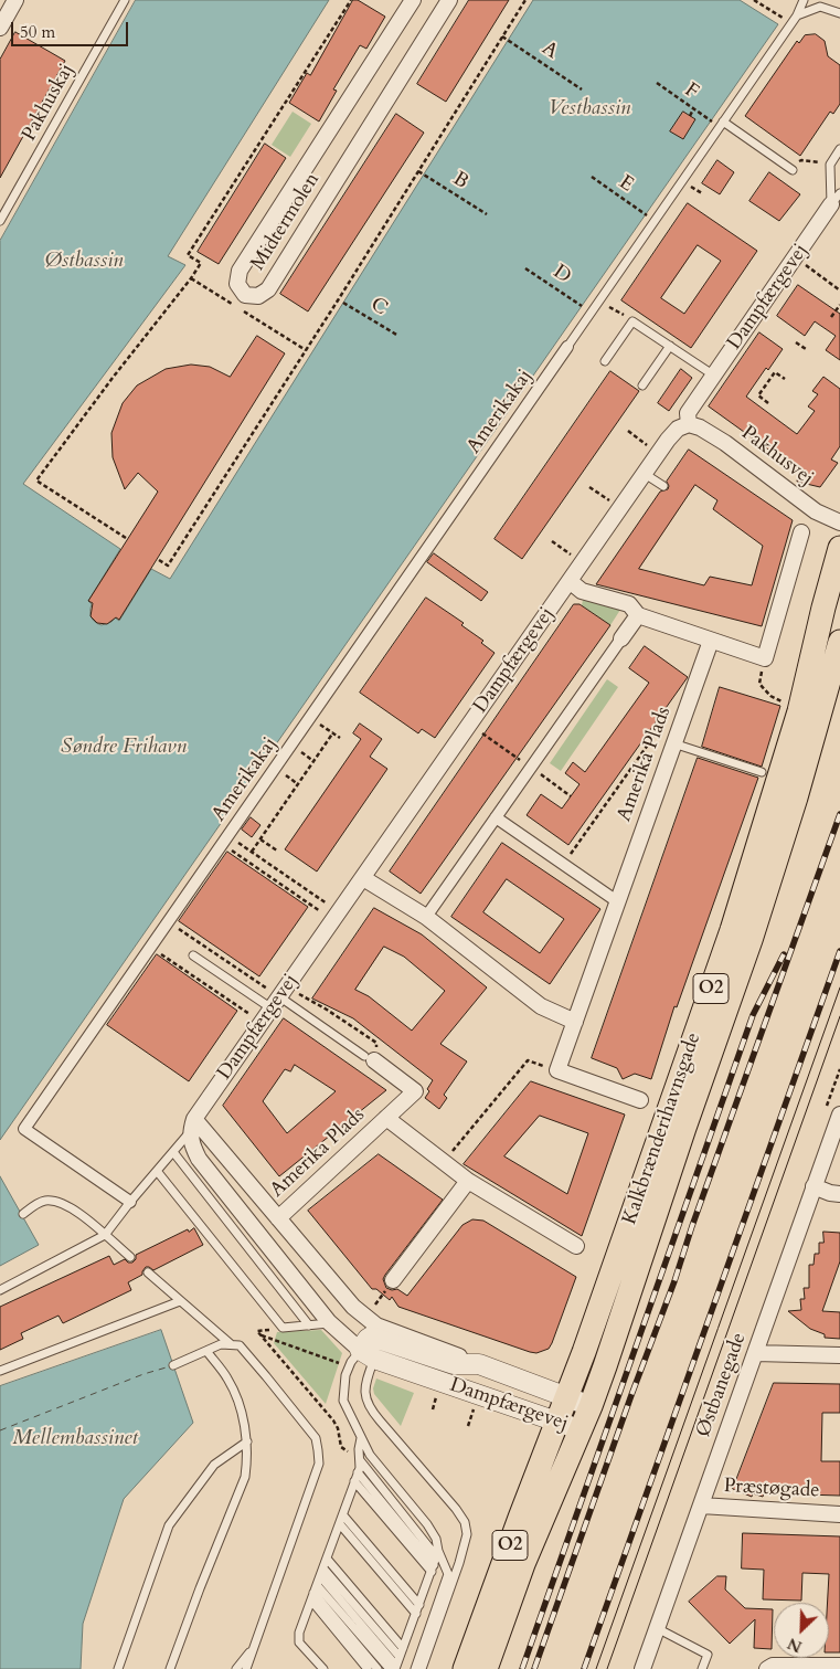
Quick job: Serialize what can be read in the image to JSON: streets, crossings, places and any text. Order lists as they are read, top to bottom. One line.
{"streets":{"main road":["O2","Kalkbrænderihavnsgade"],"street":["Midtermolen","Dampfærgevej","Amerikakaj","Pakhusvej","Amerika Plads","Østbanegade","Præstøgade"],"lane":["Pakhuskaj"],"path":["A","F","B","E","D","C"]},"crossings":[["Dampfærgevej","Pakhusvej"],["Dampfærgevej","Amerika Plads"],["Dampfærgevej","Kalkbrænderihavnsgade"],["Østbanegade","Præstøgade"]],"water":["Vestbassin","Østbassin","Søndre Frihavn","Mellembassinet"],"scale_bar":"50 m","north":"bottom left"}
